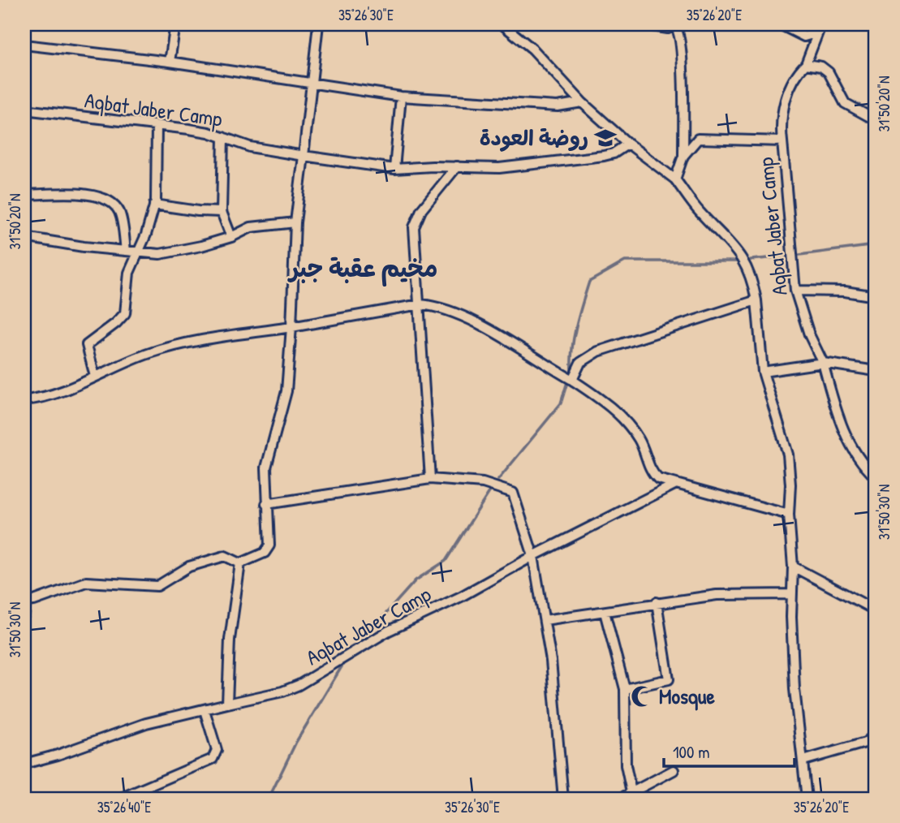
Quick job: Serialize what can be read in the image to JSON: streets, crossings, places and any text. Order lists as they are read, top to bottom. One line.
{"streets":{"street":["Aqbat Jaber Camp"]},"districts":["مخيم عقبة جبر"],"places":{"school or university":["روضة العودة"],"mosque":["Mosque"]},"scale_bar":"100 m","coordinates":["35°26'30\"E","35°26'20\"E","31°50'20\"N","31°50'30\"N","35°26'40\"E"]}
